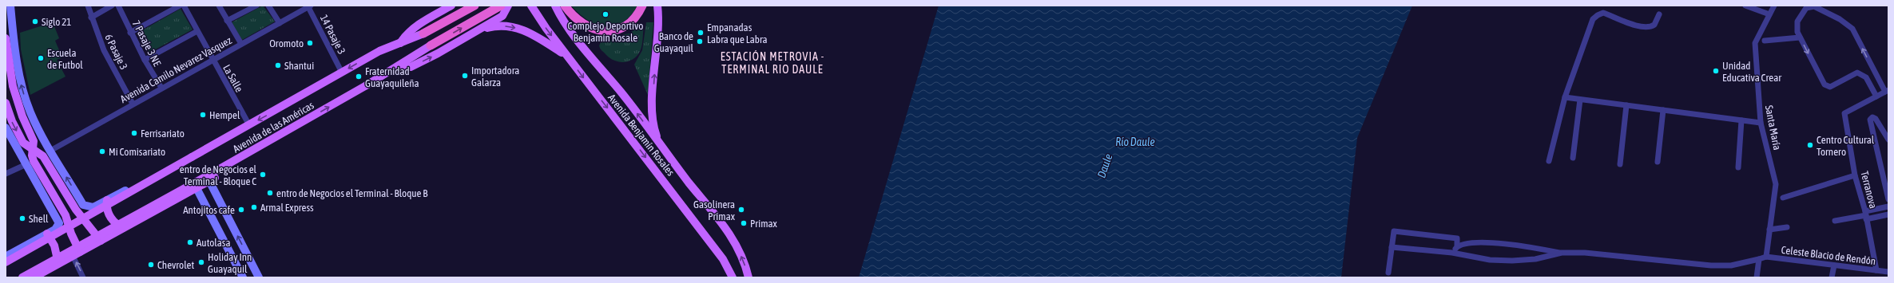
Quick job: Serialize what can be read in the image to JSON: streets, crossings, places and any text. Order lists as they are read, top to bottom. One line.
{"streets":{"main road":["Avenida de las Américas","Avenida Benjamín Rosales"],"street":["14 Pasaje 3","7 Pasaje 3 NE","6 Pasaje 3","Avenida Camilo Nevarez Vasquez","La Salle","Santa María","Terranova","Celeste Blacio de Rendón"]},"crossings":[["14 Pasaje 3","Avenida Camilo Nevarez Vasquez"],["14 Pasaje 3","Avenida de las Américas"],["7 Pasaje 3 NE","Avenida Camilo Nevarez Vasquez"],["6 Pasaje 3","Avenida Camilo Nevarez Vasquez"],["Avenida Camilo Nevarez Vasquez","La Salle"],["Avenida Camilo Nevarez Vasquez","Avenida de las Américas"],["La Salle","Avenida de las Américas"],["Santa María","Celeste Blacio de Rendón"],["Terranova","Celeste Blacio de Rendón"]],"districts":["ESTACIÓN METROVIA - TERMINAL RIO DAULE"],"water":["Río Daule","Daule"],"places":["Complejo Deportivo Benjamín Rosale","Siglo 21","Empanadas Labra que Labra","Banco de Guayaquil","Oromoto","Escuela de Futbol","Shantui","Unidad Educativa Crear","Importadora Galarza","Fraternidad Guayaquileña","Hempel","Ferrisariato","Centro Cultural Tornero","Mi Comisariato","entro de Negocios el Terminal - Bloque C","entro de Negocios el Terminal - Bloque B","Armal Express","Antojitos cafe","Gasolinera Primax","Shell","Primax","Autolasa","Holiday Inn Guayaquil","Chevrolet"]}
